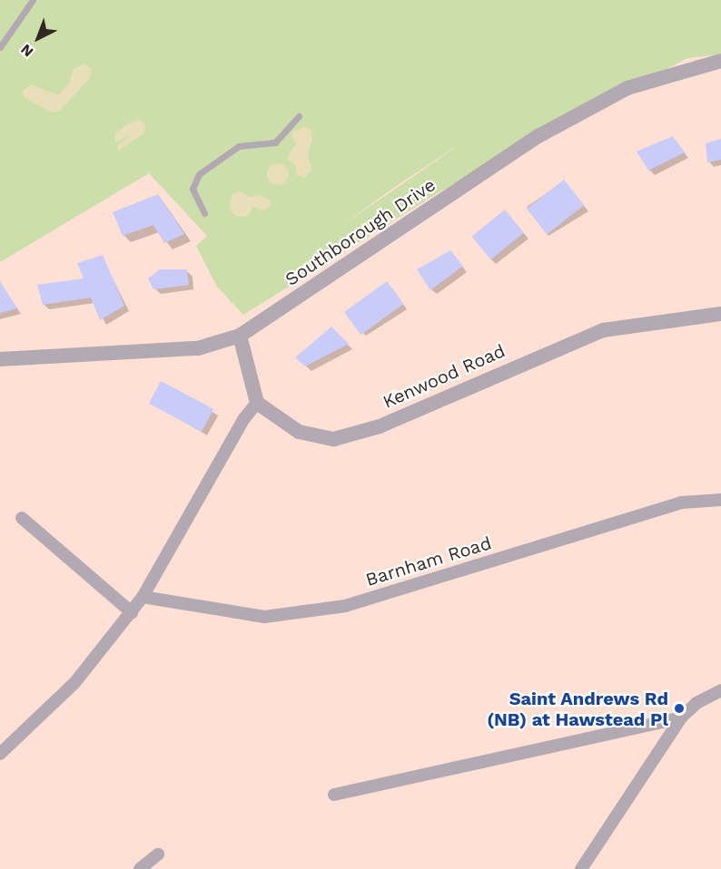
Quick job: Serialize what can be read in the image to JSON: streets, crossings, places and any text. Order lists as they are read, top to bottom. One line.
{"streets":{"street":["Southborough Drive","Kenwood Road","Barnham Road"]},"places":["Saint Andrews Rd (NB) at Hawstead Pl"],"north":"bottom left"}
